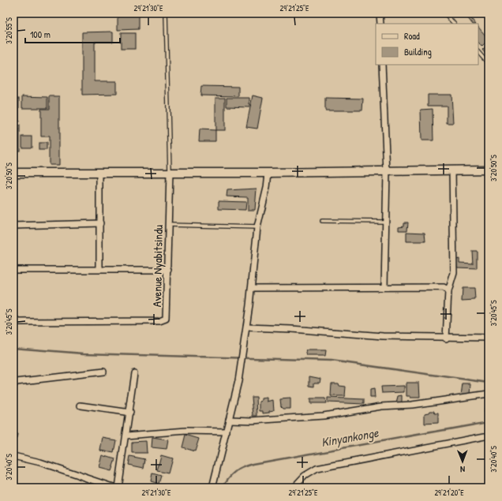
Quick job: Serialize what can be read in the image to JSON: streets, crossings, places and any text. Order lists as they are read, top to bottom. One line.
{"streets":{"street":["Avenue Nyabitsindu"]},"water":["Kinyankonge"],"legend":["Road","Building"],"scale_bar":"100 m","north":"bottom","coordinates":["29°21'30\"E","29°21'25\"E","3°20'55\"S","3°20'50\"S","3°20'45\"S","3°20'40\"S","29°21'20\"E"]}
